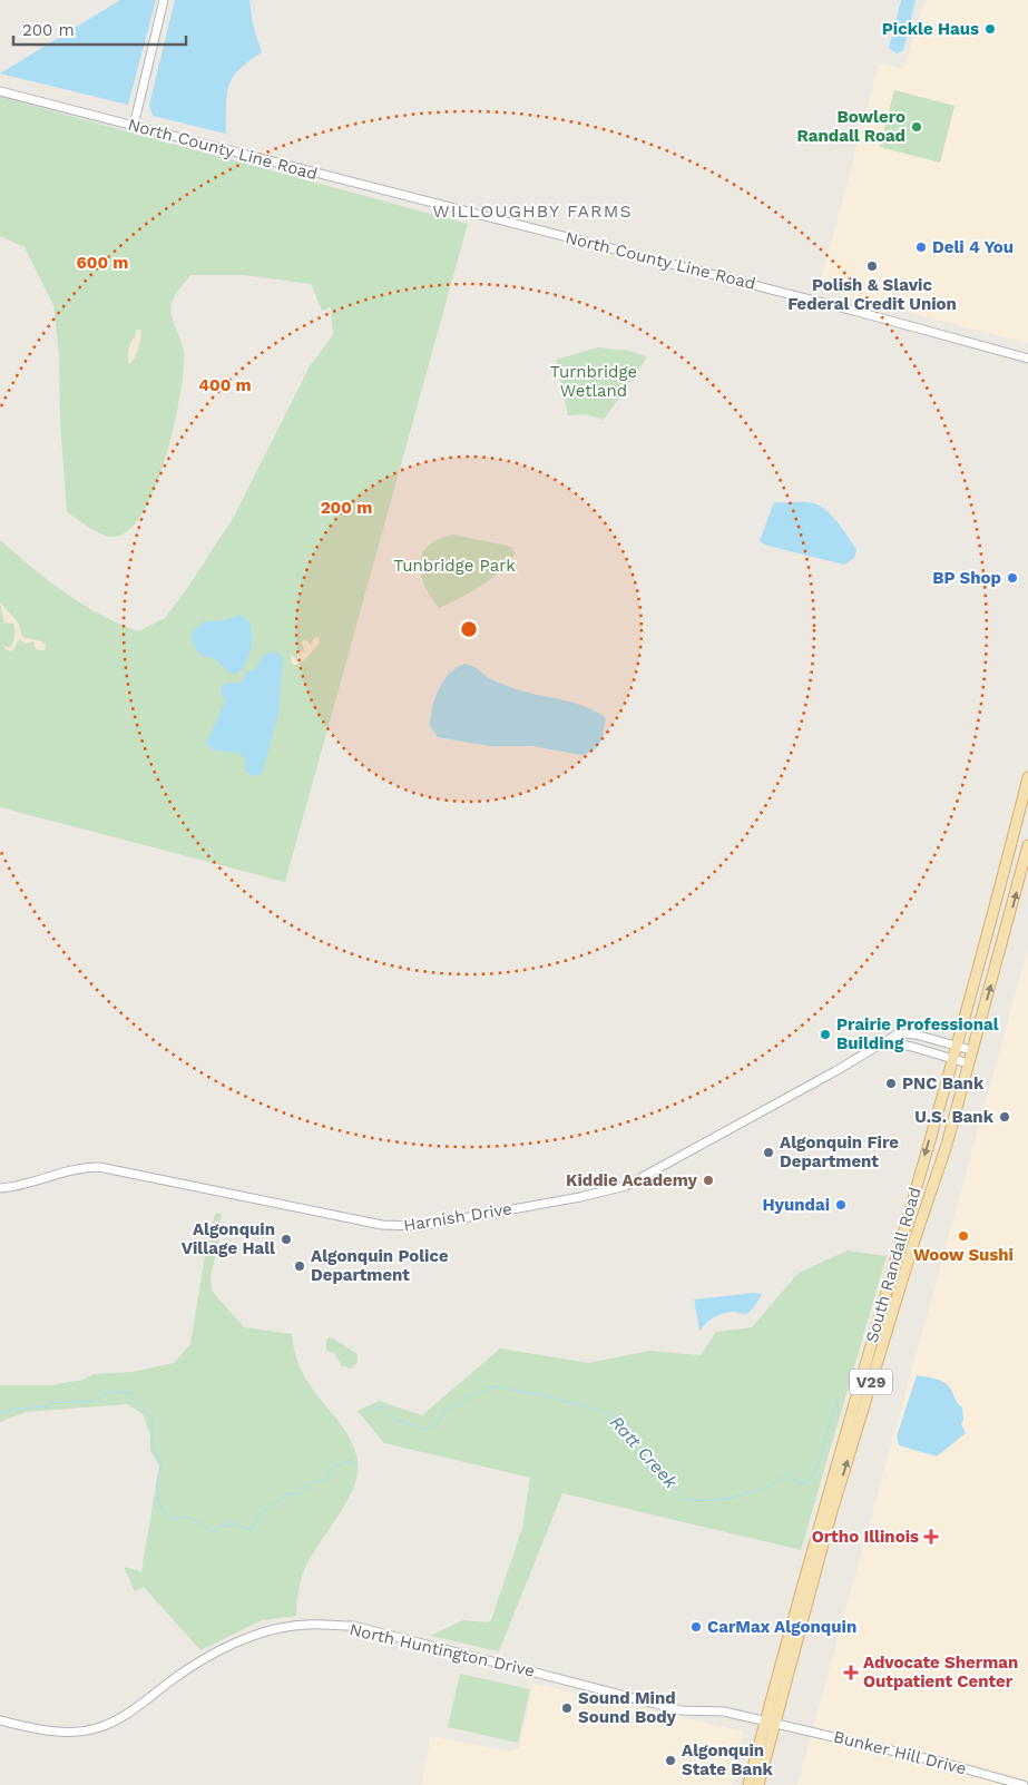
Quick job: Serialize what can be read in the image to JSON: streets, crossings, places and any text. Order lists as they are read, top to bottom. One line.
{"streets":{"main road":["South Randall Road","V29"],"street":["North County Line Road","Harnish Drive","North Huntington Drive","Bunker Hill Drive"]},"crossings":[["Harnish Drive","South Randall Road"],["South Randall Road","North Huntington Drive"],["South Randall Road","Bunker Hill Drive"],["North Huntington Drive","Bunker Hill Drive"]],"districts":["WILLOUGHBY FARMS"],"water":["Ratt Creek"],"parks":["Turnbridge Wetland","Tunbridge Park"],"places":{"other":["Pickle Haus","Bowlero Randall Road","Deli 4 You","Polish & Slavic Federal Credit Union","BP Shop","Prairie Professional Building","PNC Bank","U.S. Bank","Algonquin Fire Department","Kiddie Academy","Hyundai","Woow Sushi","Algonquin Village Hall","Algonquin Police Department","CarMax Algonquin","Sound Mind Sound Body","Algonquin State Bank"],"health":["Ortho Illinois","Advocate Sherman Outpatient Center"]},"scale_bar":"200 m","rings":["600 m","400 m","200 m"]}
